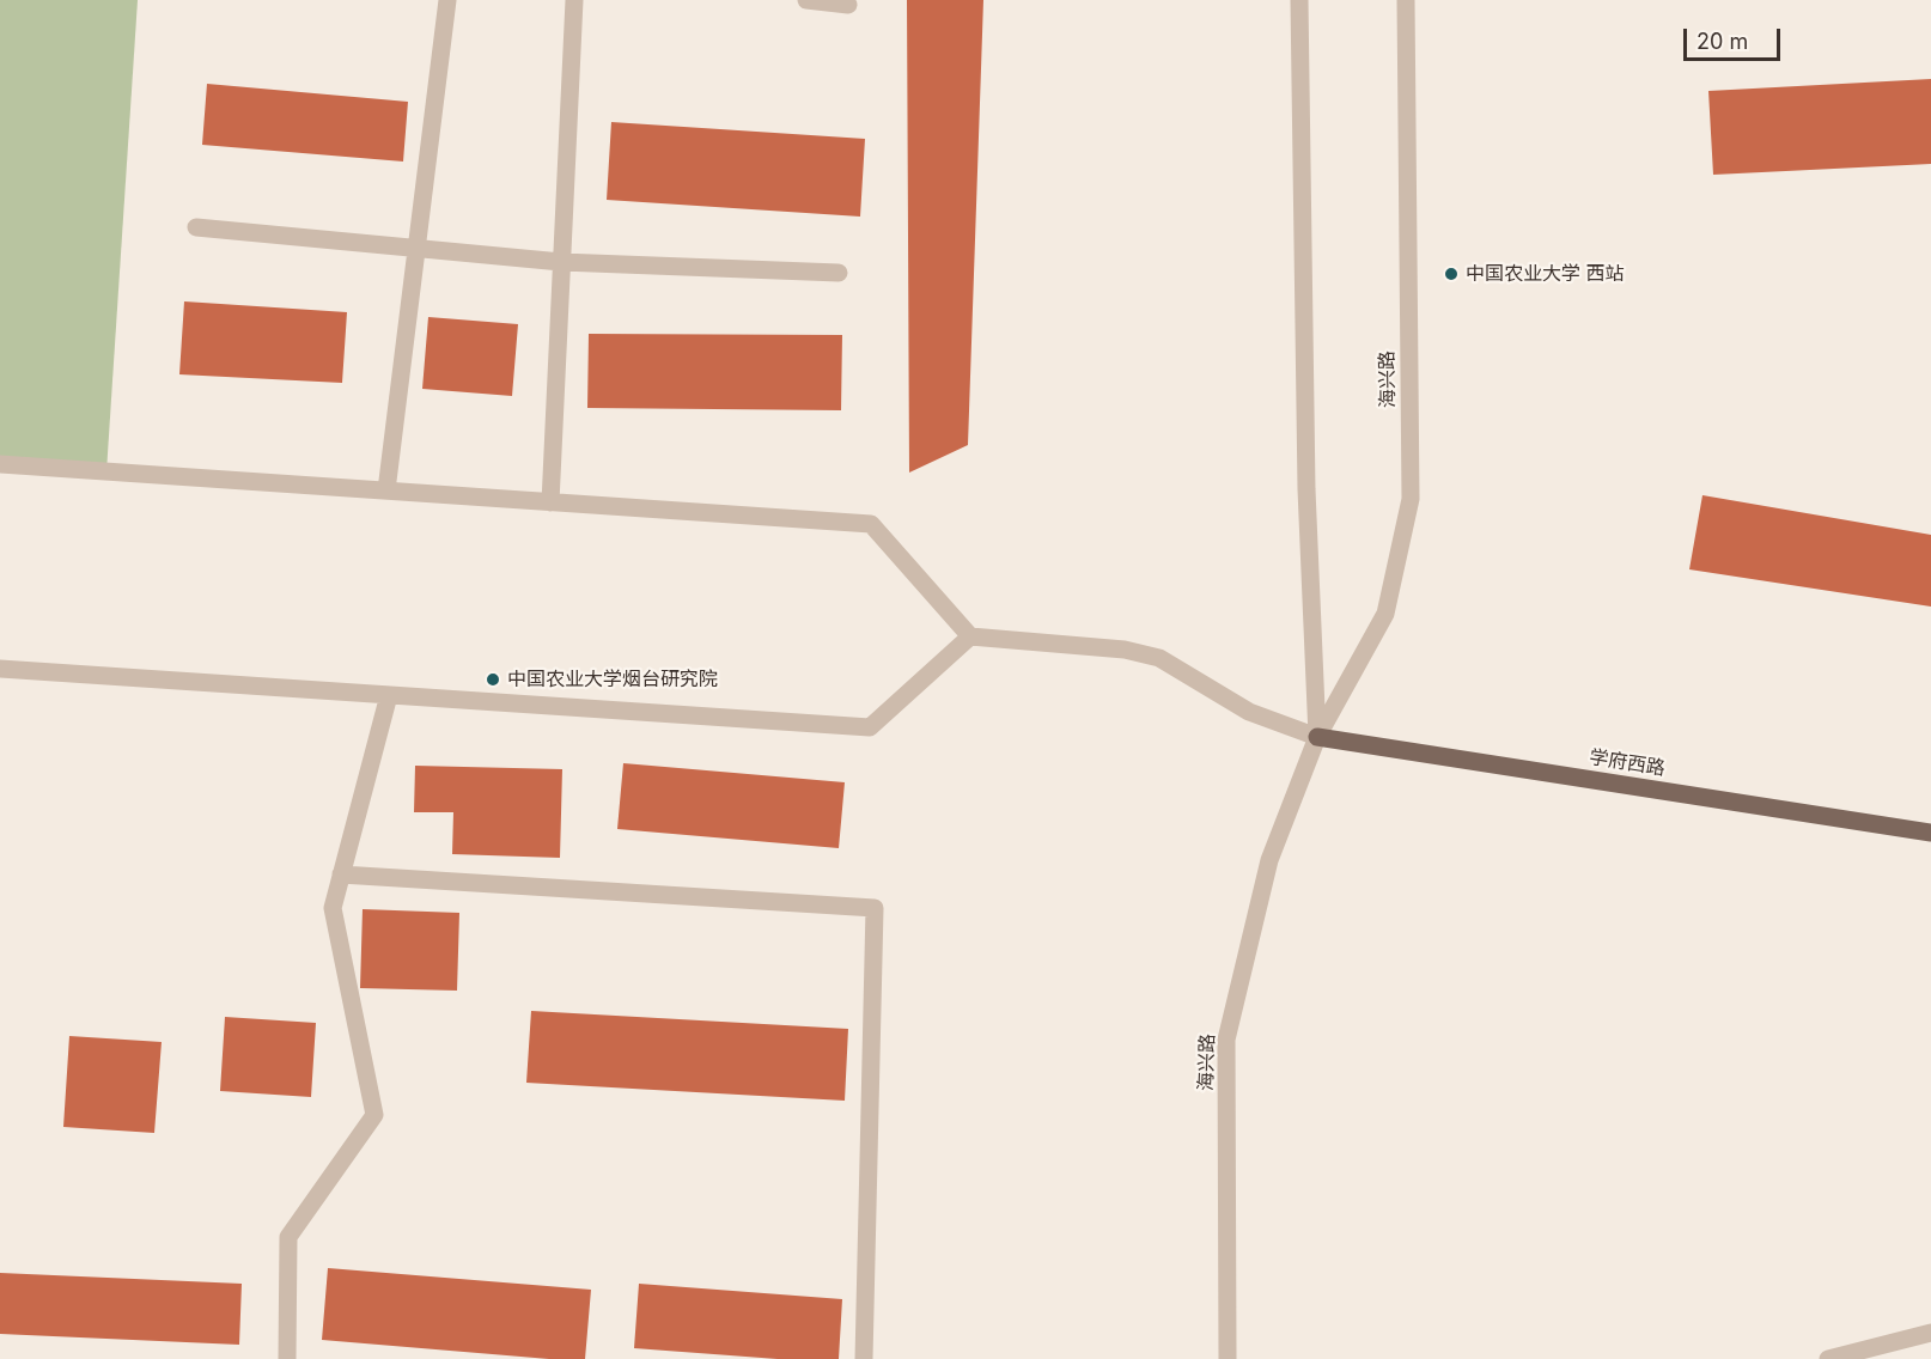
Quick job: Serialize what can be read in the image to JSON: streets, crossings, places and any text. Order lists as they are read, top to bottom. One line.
{"streets":{"main road":["学府西路"],"street":["海兴路"]},"crossings":[["海兴路","学府西路"]],"places":["中国农业大学 西站","中国农业大学烟台研究院"],"scale_bar":"20 m"}
